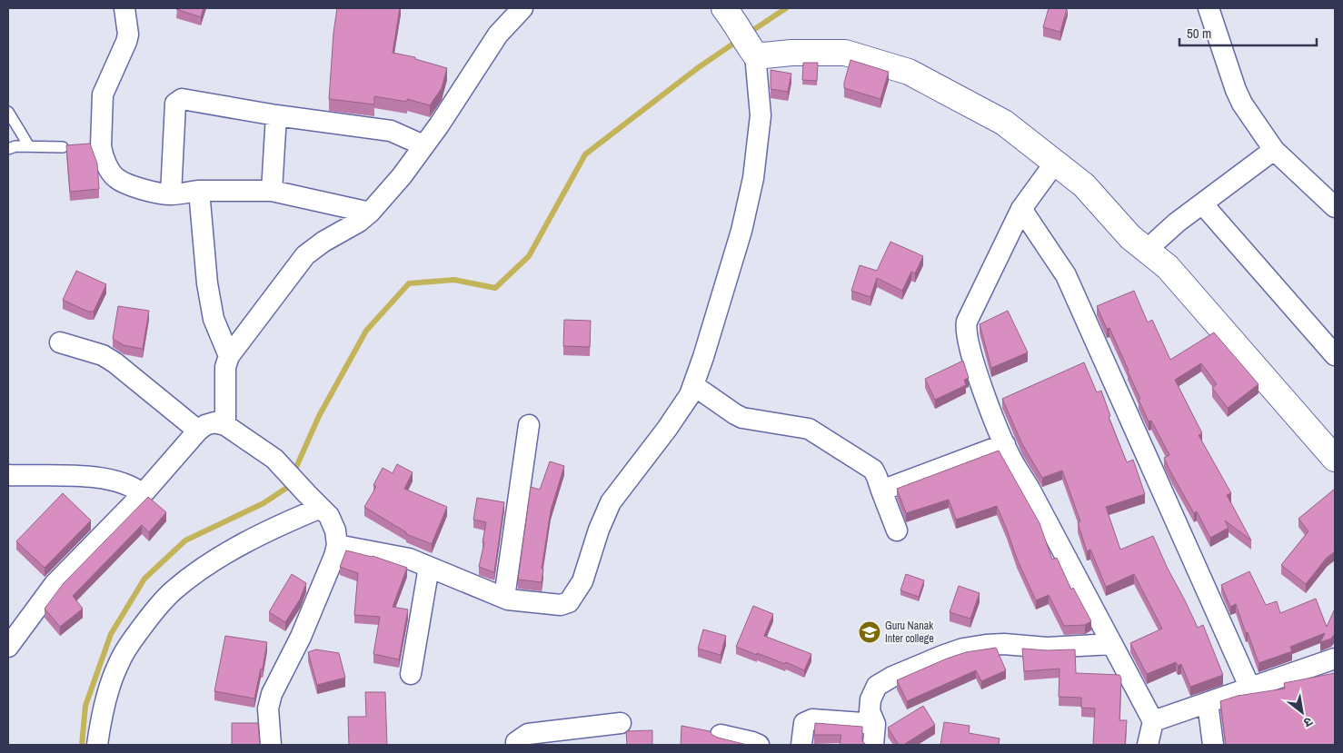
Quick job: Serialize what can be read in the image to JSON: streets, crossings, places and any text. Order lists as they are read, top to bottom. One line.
{"places":{"school or university":["Guru Nanak Inter college"]},"scale_bar":"50 m","north":"bottom right"}
